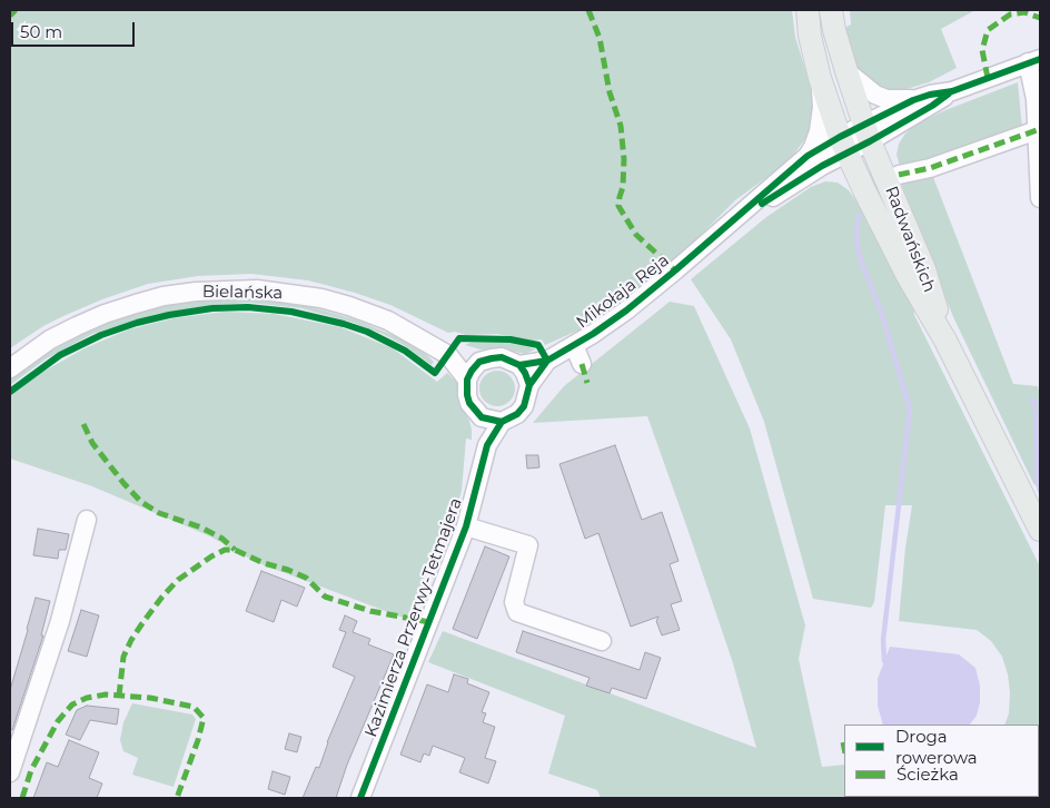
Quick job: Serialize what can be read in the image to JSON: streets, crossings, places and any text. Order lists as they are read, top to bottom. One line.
{"streets":{"main road":["Radwańskich"],"street":["Mikołaja Reja","Bielańska","Kazimierza Przerwy-Tetmajera"]},"crossings":[["Radwańskich","Mikołaja Reja"],["Mikołaja Reja","Bielańska"]],"legend":["Droga rowerowa","Ścieżka"],"scale_bar":"50 m"}
